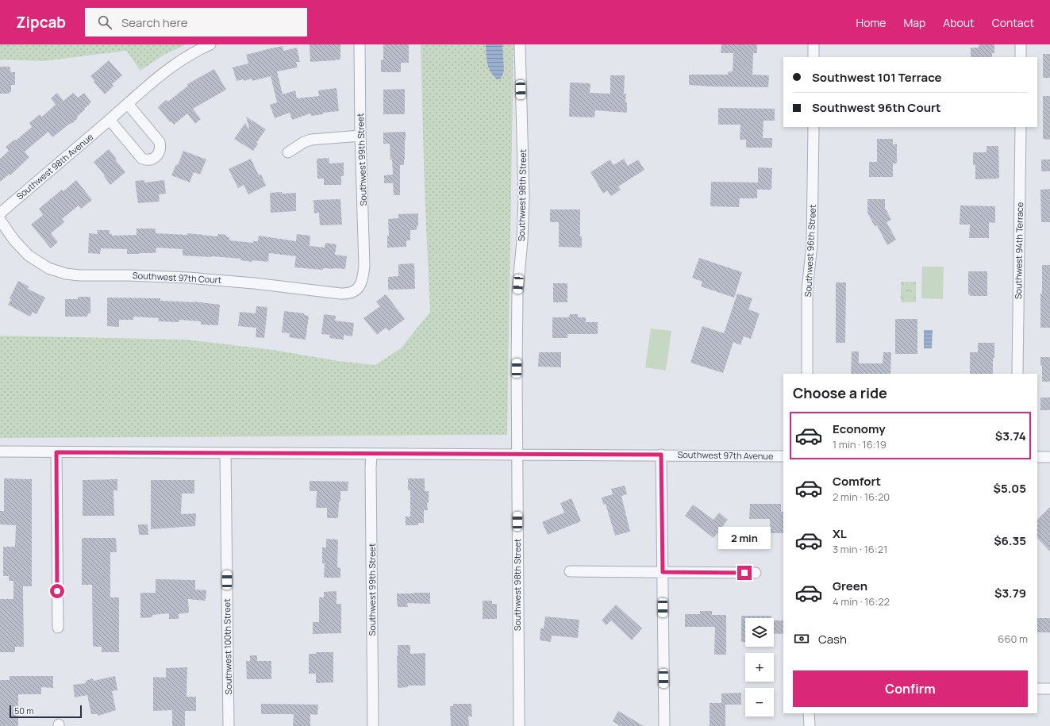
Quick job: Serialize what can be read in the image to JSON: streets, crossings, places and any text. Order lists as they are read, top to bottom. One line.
{"streets":{"street":["Southwest 99th Street","Southwest 98th Avenue","Southwest 98th Street","Southwest 96th Street","Southwest 94th Terrace","Southwest 97th Court","Southwest 97th Avenue","Southwest 100th Street"]},"crossings":[["Southwest 99th Street","Southwest 97th Court"],["Southwest 99th Street","Southwest 97th Avenue"],["Southwest 98th Street","Southwest 97th Avenue"],["Southwest 97th Avenue","Southwest 100th Street"]],"scale_bar":"50 m","page":{"header":"Zipcab","search":"Search here","nav":["Home","Map","About","Contact"],"banner":["Southwest 101 Terrace","Southwest 96th Court"],"heading":"Choose a ride","list":[{"name":"Economy","note":"1 min · 16:19","value":"$3.74"},{"name":"Comfort","note":"2 min · 16:20","value":"$5.05"},{"name":"XL","note":"3 min · 16:21","value":"$6.35"},{"name":"Green","note":"4 min · 16:22","value":"$3.79"}],"bubble":"2 min","map_buttons":["+","−"],"pay":["Cash","660 m"],"buttons":"Confirm","scale":"50 m"}}
